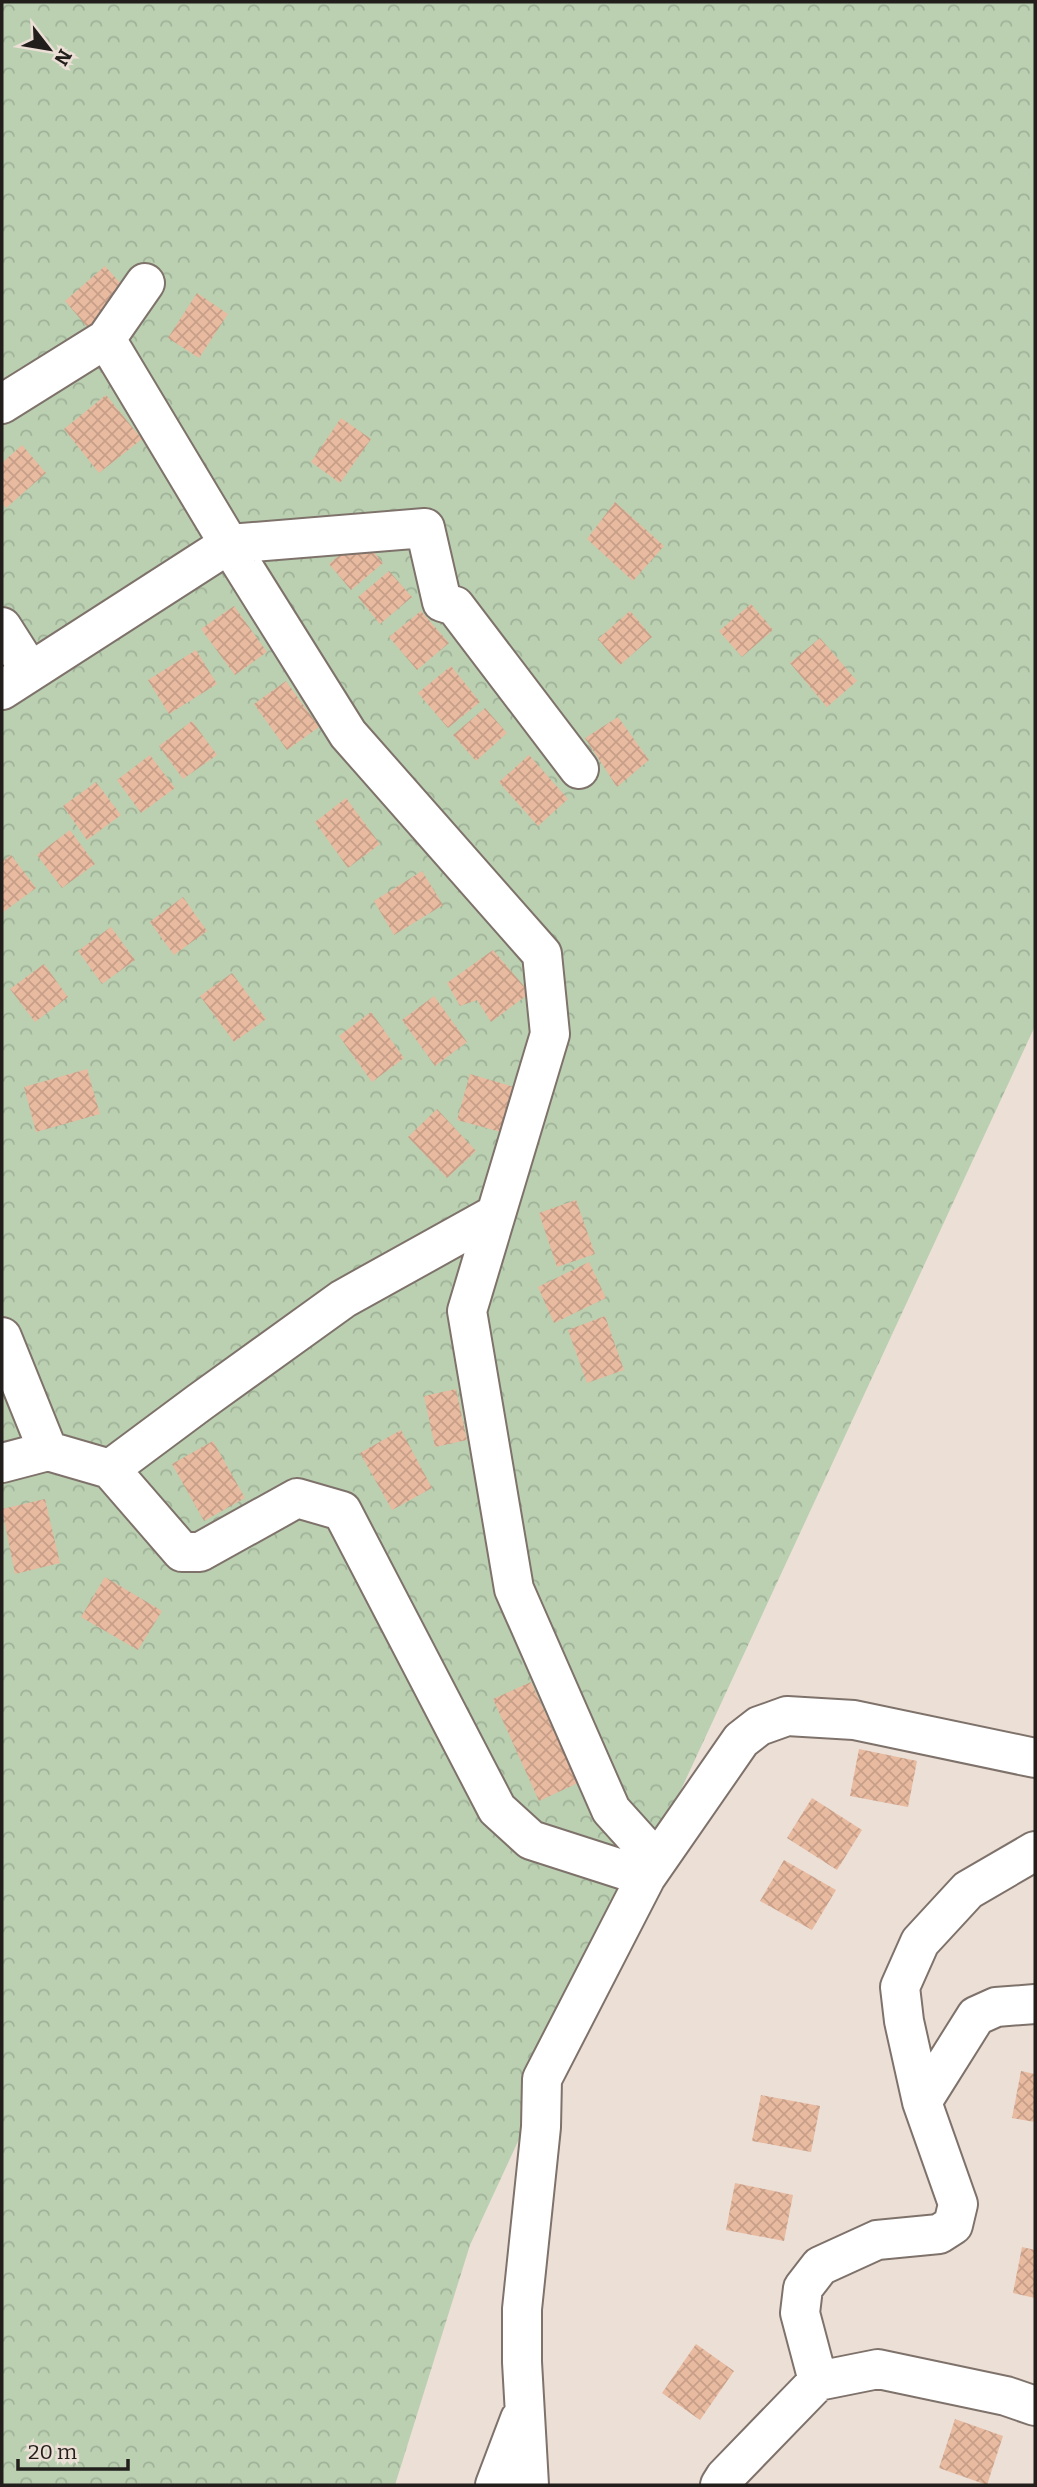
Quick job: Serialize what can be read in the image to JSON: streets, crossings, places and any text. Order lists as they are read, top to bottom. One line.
{"scale_bar":"20 m","north":"bottom right"}
